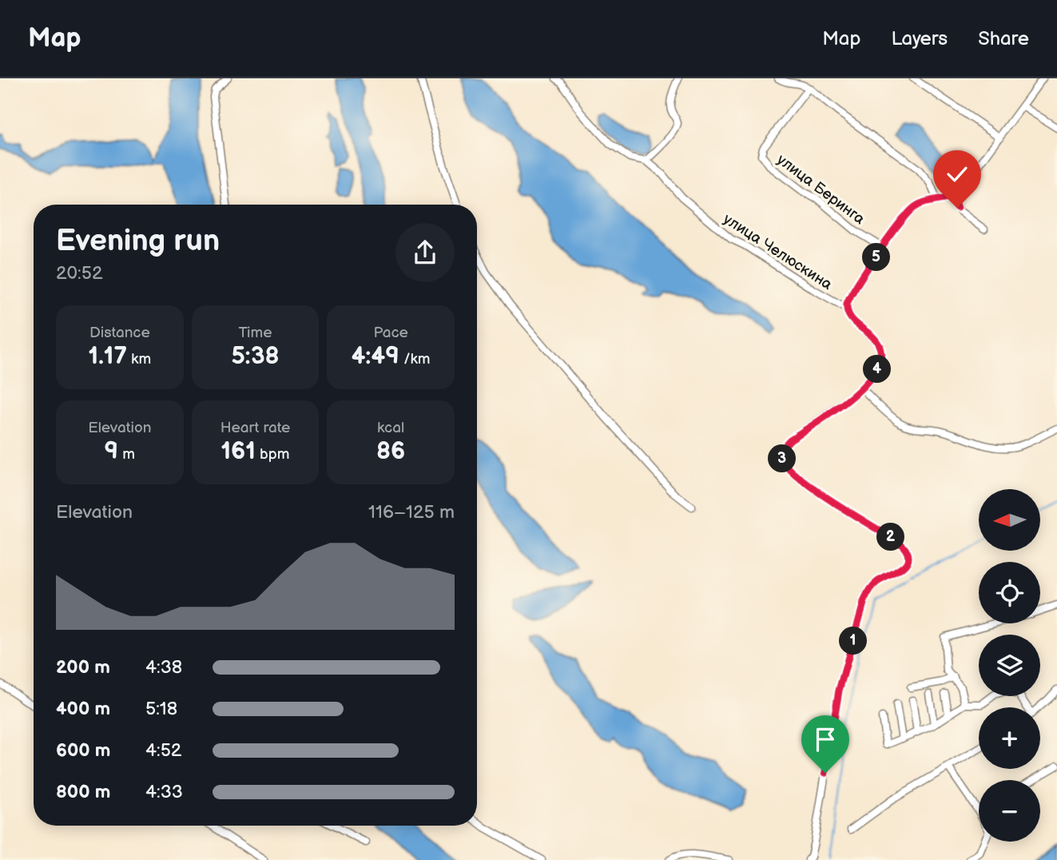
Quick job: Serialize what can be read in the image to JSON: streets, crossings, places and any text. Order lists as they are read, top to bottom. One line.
{"streets":{"street":["улица Беринга","улица Челюскина"]},"north":"left","page":{"header":"Map","nav":["Map","Layers","Share"],"heading":["Evening run","20:52"],"pins":["5","4","3","2","1"],"stats":[["Distance","1.17 km"],["Time","5:38"],["Pace","4:49 /km"],["Elevation","9 m"],["Heart rate","161 bpm"],["kcal","86"]],"map_buttons":["+","−"],"chart":["Elevation","116–125 m"],"list":[{"name":"200 m","note":"4:38"},{"name":"400 m","note":"5:18"},{"name":"600 m","note":"4:52"},{"name":"800 m","note":"4:33"}]}}
